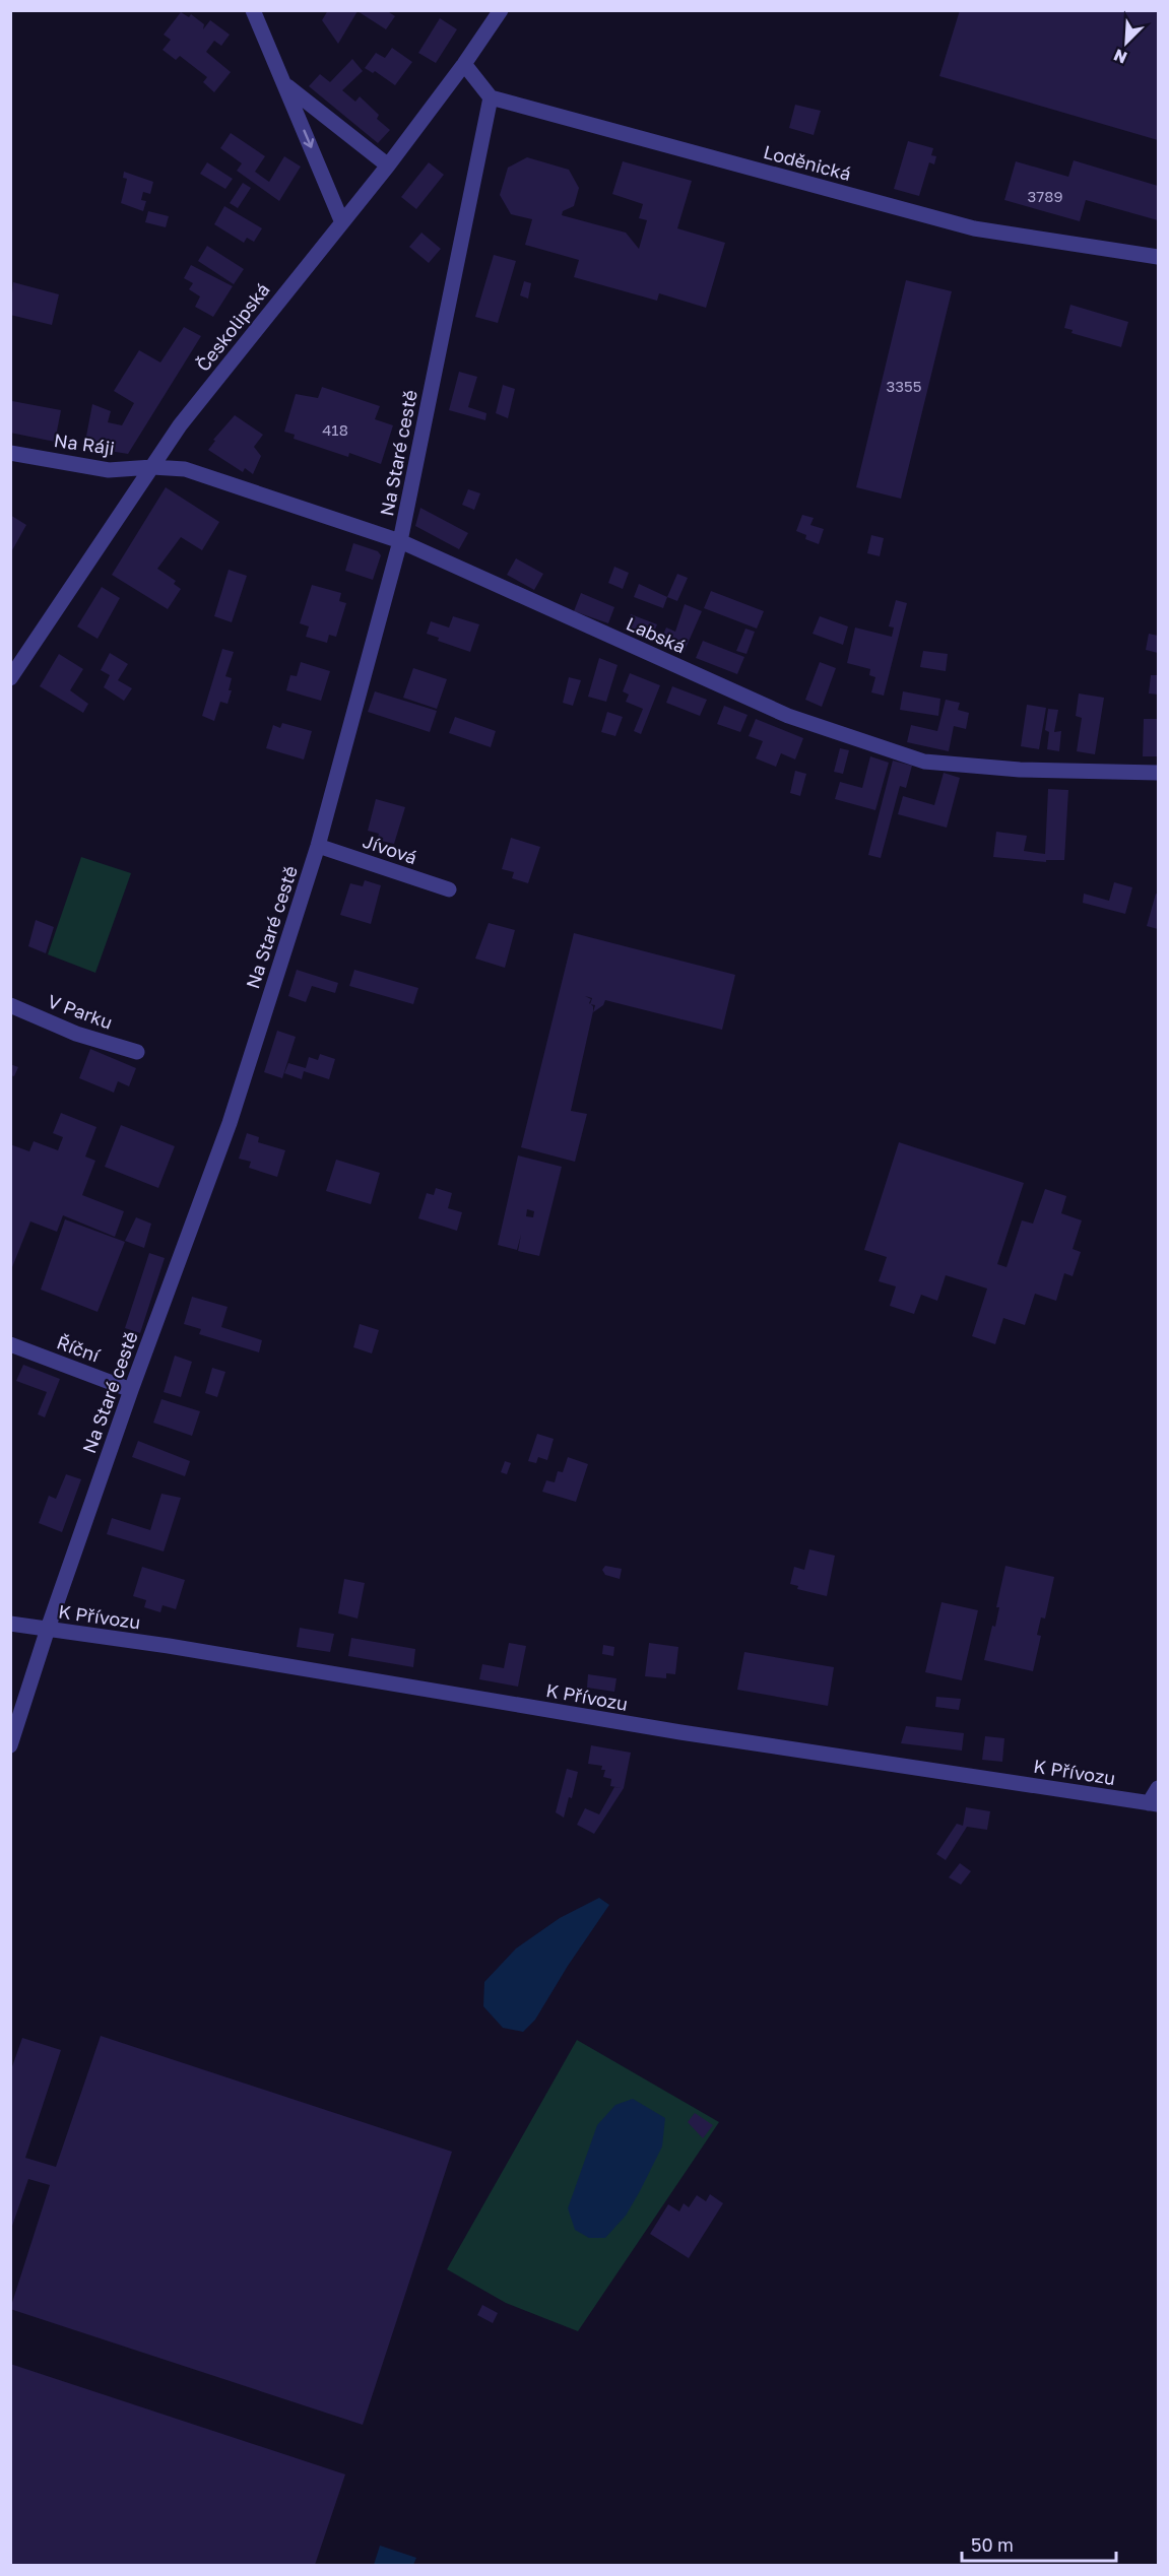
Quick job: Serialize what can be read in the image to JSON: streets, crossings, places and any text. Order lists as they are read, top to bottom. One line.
{"streets":{"street":["Loděnická","Českolipská","Na Ráji","Na Staré cestě","Labská","Jívová","V Parku","Říční","K Přívozu"]},"crossings":[["Loděnická","Na Staré cestě"],["Českolipská","Na Ráji"],["Českolipská","Labská"],["Na Ráji","Labská"],["Na Staré cestě","Labská"],["Na Staré cestě","Jívová"],["Na Staré cestě","Říční"],["Na Staré cestě","K Přívozu"]],"house_numbers":["3789","3355","418"],"scale_bar":"50 m","north":"bottom left"}
